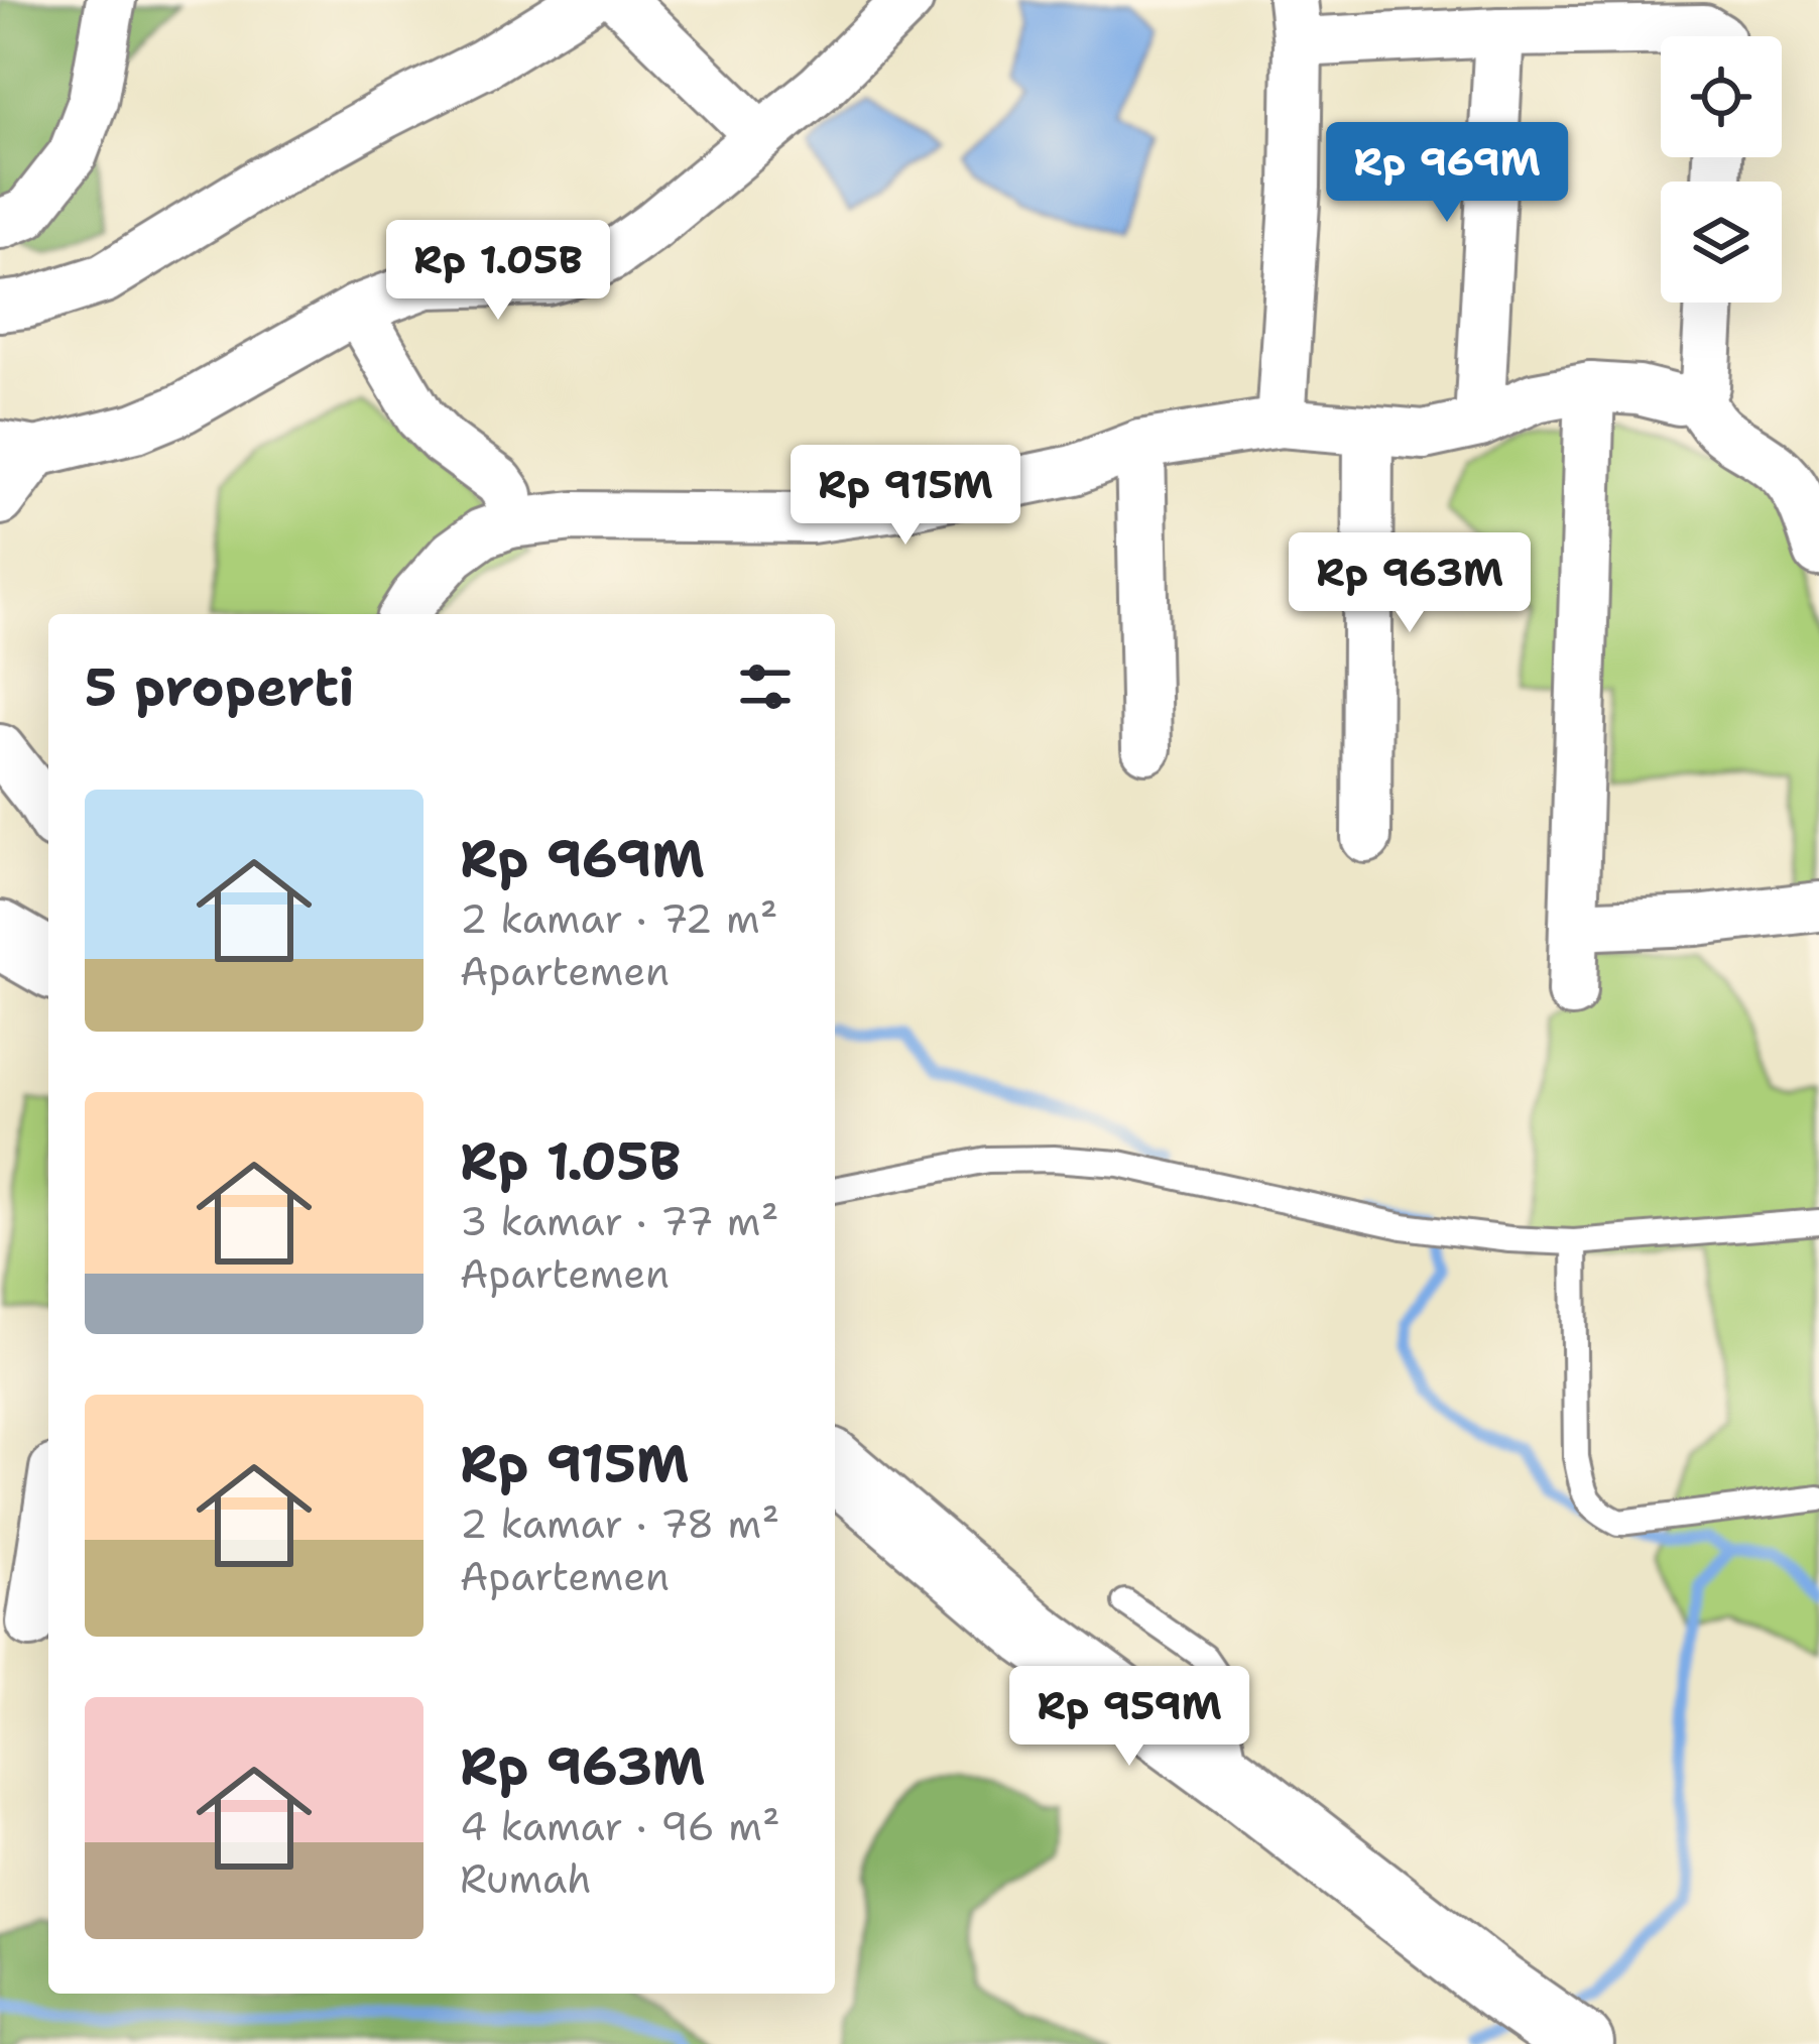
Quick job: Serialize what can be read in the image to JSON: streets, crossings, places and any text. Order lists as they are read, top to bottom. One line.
{"page":{"price":["Rp 969M","Rp 1.05B","Rp 915M","Rp 963M","Rp 959M"],"heading":"5 properti","list":[{"name":"Rp 969M","note":"2 kamar · 72 m² · Apartemen"},{"name":"Rp 1.05B","note":"3 kamar · 77 m² · Apartemen"},{"name":"Rp 915M","note":"2 kamar · 78 m² · Apartemen"},{"name":"Rp 963M","note":"4 kamar · 96 m² · Rumah"}]}}
